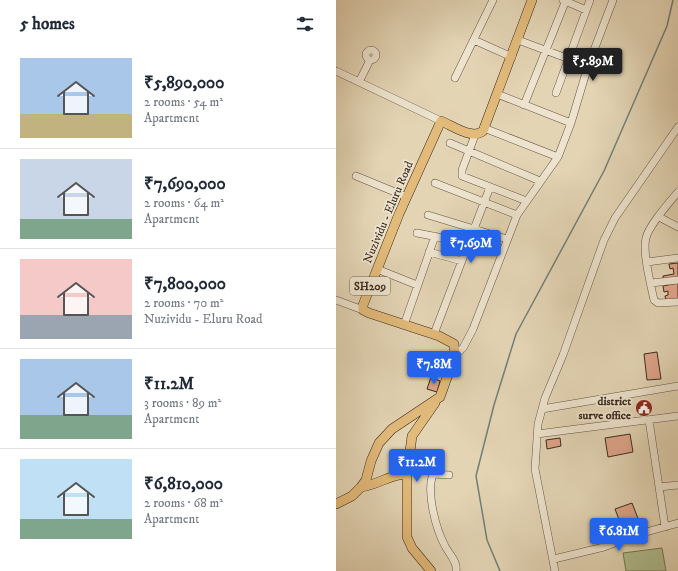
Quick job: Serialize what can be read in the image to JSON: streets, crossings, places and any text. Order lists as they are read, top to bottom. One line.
{"streets":{"main road":["Nuzividu - Eluru Road","SH209"]},"crossings":[["Nuzividu - Eluru Road","SH209"]],"places":{"public building":["district surve office"]},"page":{"heading":"5 homes","list":[{"name":"₹5,890,000","note":"2 rooms · 54 m² · Apartment"},{"name":"₹7,690,000","note":"2 rooms · 64 m² · Apartment"},{"name":"₹7,800,000","note":"2 rooms · 70 m² · Nuzividu - Eluru Road"},{"name":"₹11.2M","note":"3 rooms · 89 m² · Apartment"},{"name":"₹6,810,000","note":"2 rooms · 68 m² · Apartment"}],"price":["₹5.89M","₹7.69M","₹7.8M","₹11.2M","₹6.81M"]}}
